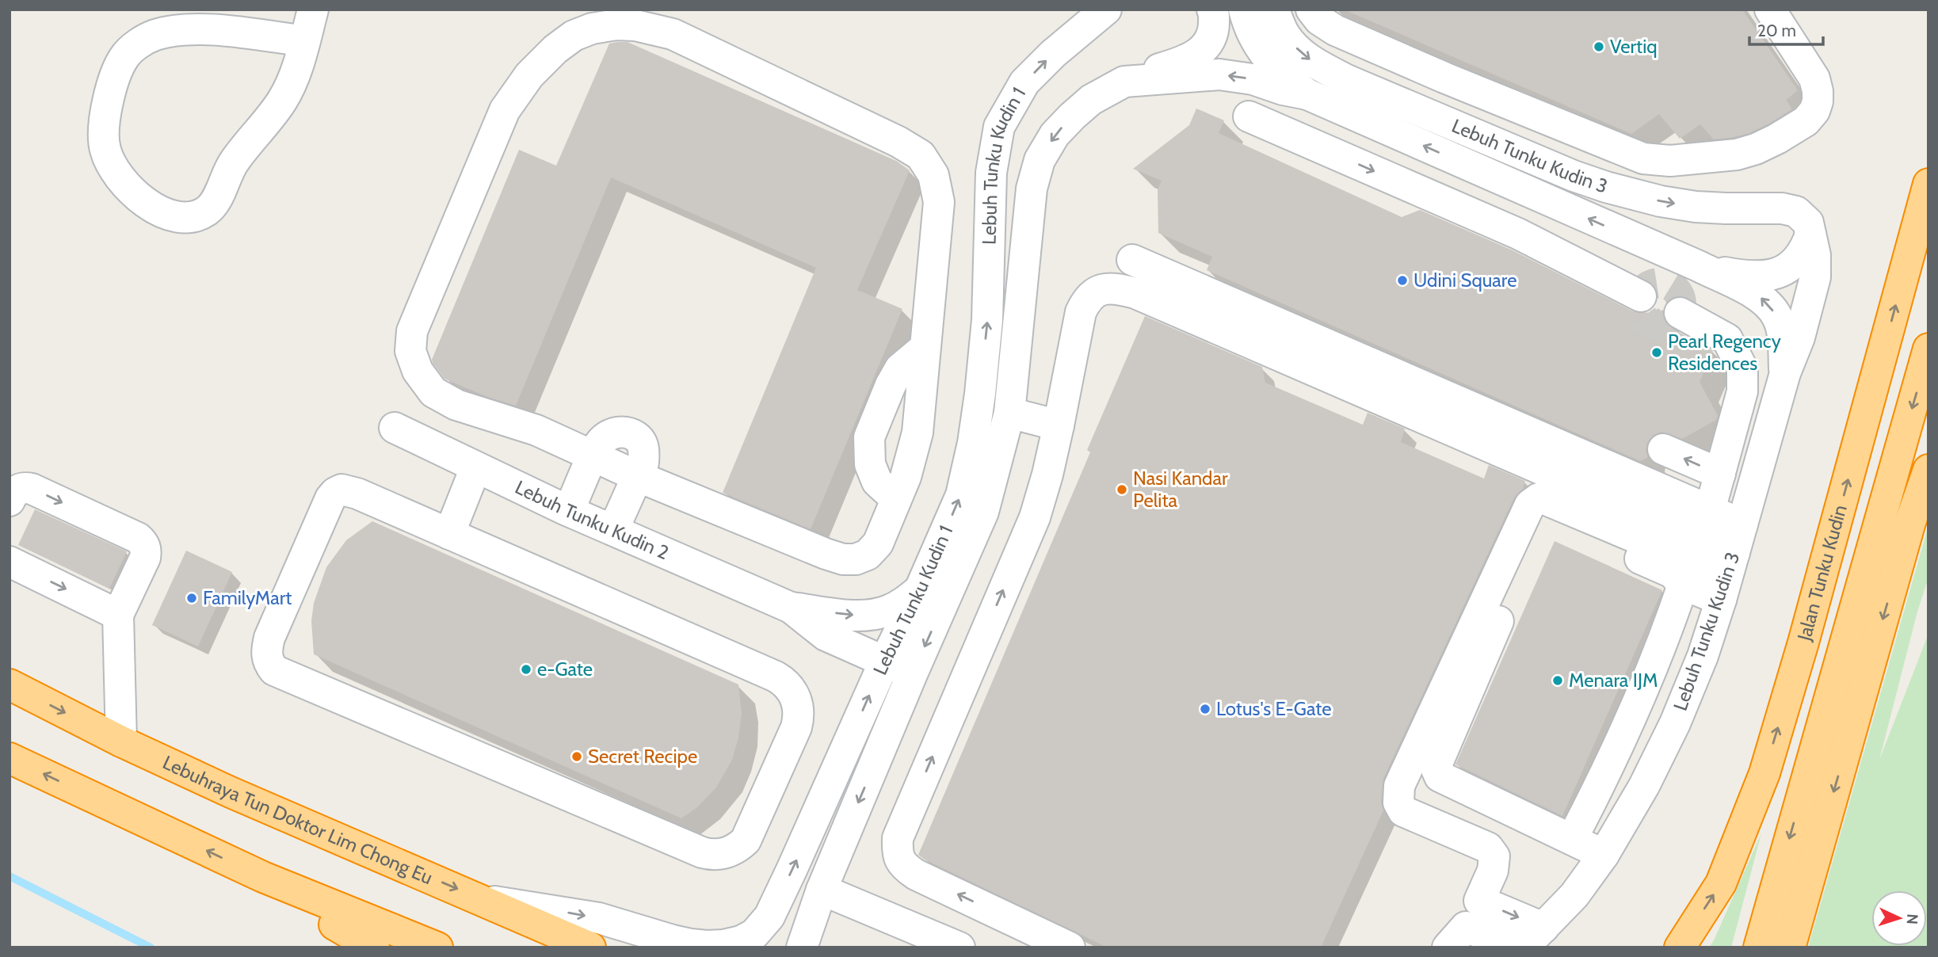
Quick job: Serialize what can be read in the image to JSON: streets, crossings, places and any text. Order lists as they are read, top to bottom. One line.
{"streets":{"highway":["Jalan Tunku Kudin","Lebuhraya Tun Doktor Lim Chong Eu"],"street":["Lebuh Tunku Kudin 3","Lebuh Tunku Kudin 1","Lebuh Tunku Kudin 2"]},"crossings":[["Lebuh Tunku Kudin 3","Lebuh Tunku Kudin 1"],["Lebuh Tunku Kudin 1","Lebuh Tunku Kudin 2"],["Lebuh Tunku Kudin 1","Lebuhraya Tun Doktor Lim Chong Eu"]],"places":["Vertiq","Udini Square","Pearl Regency Residences","Nasi Kandar Pelita","FamilyMart","e-Gate","Menara IJM","Lotus's E-Gate","Secret Recipe"],"scale_bar":"20 m","north":"right"}
